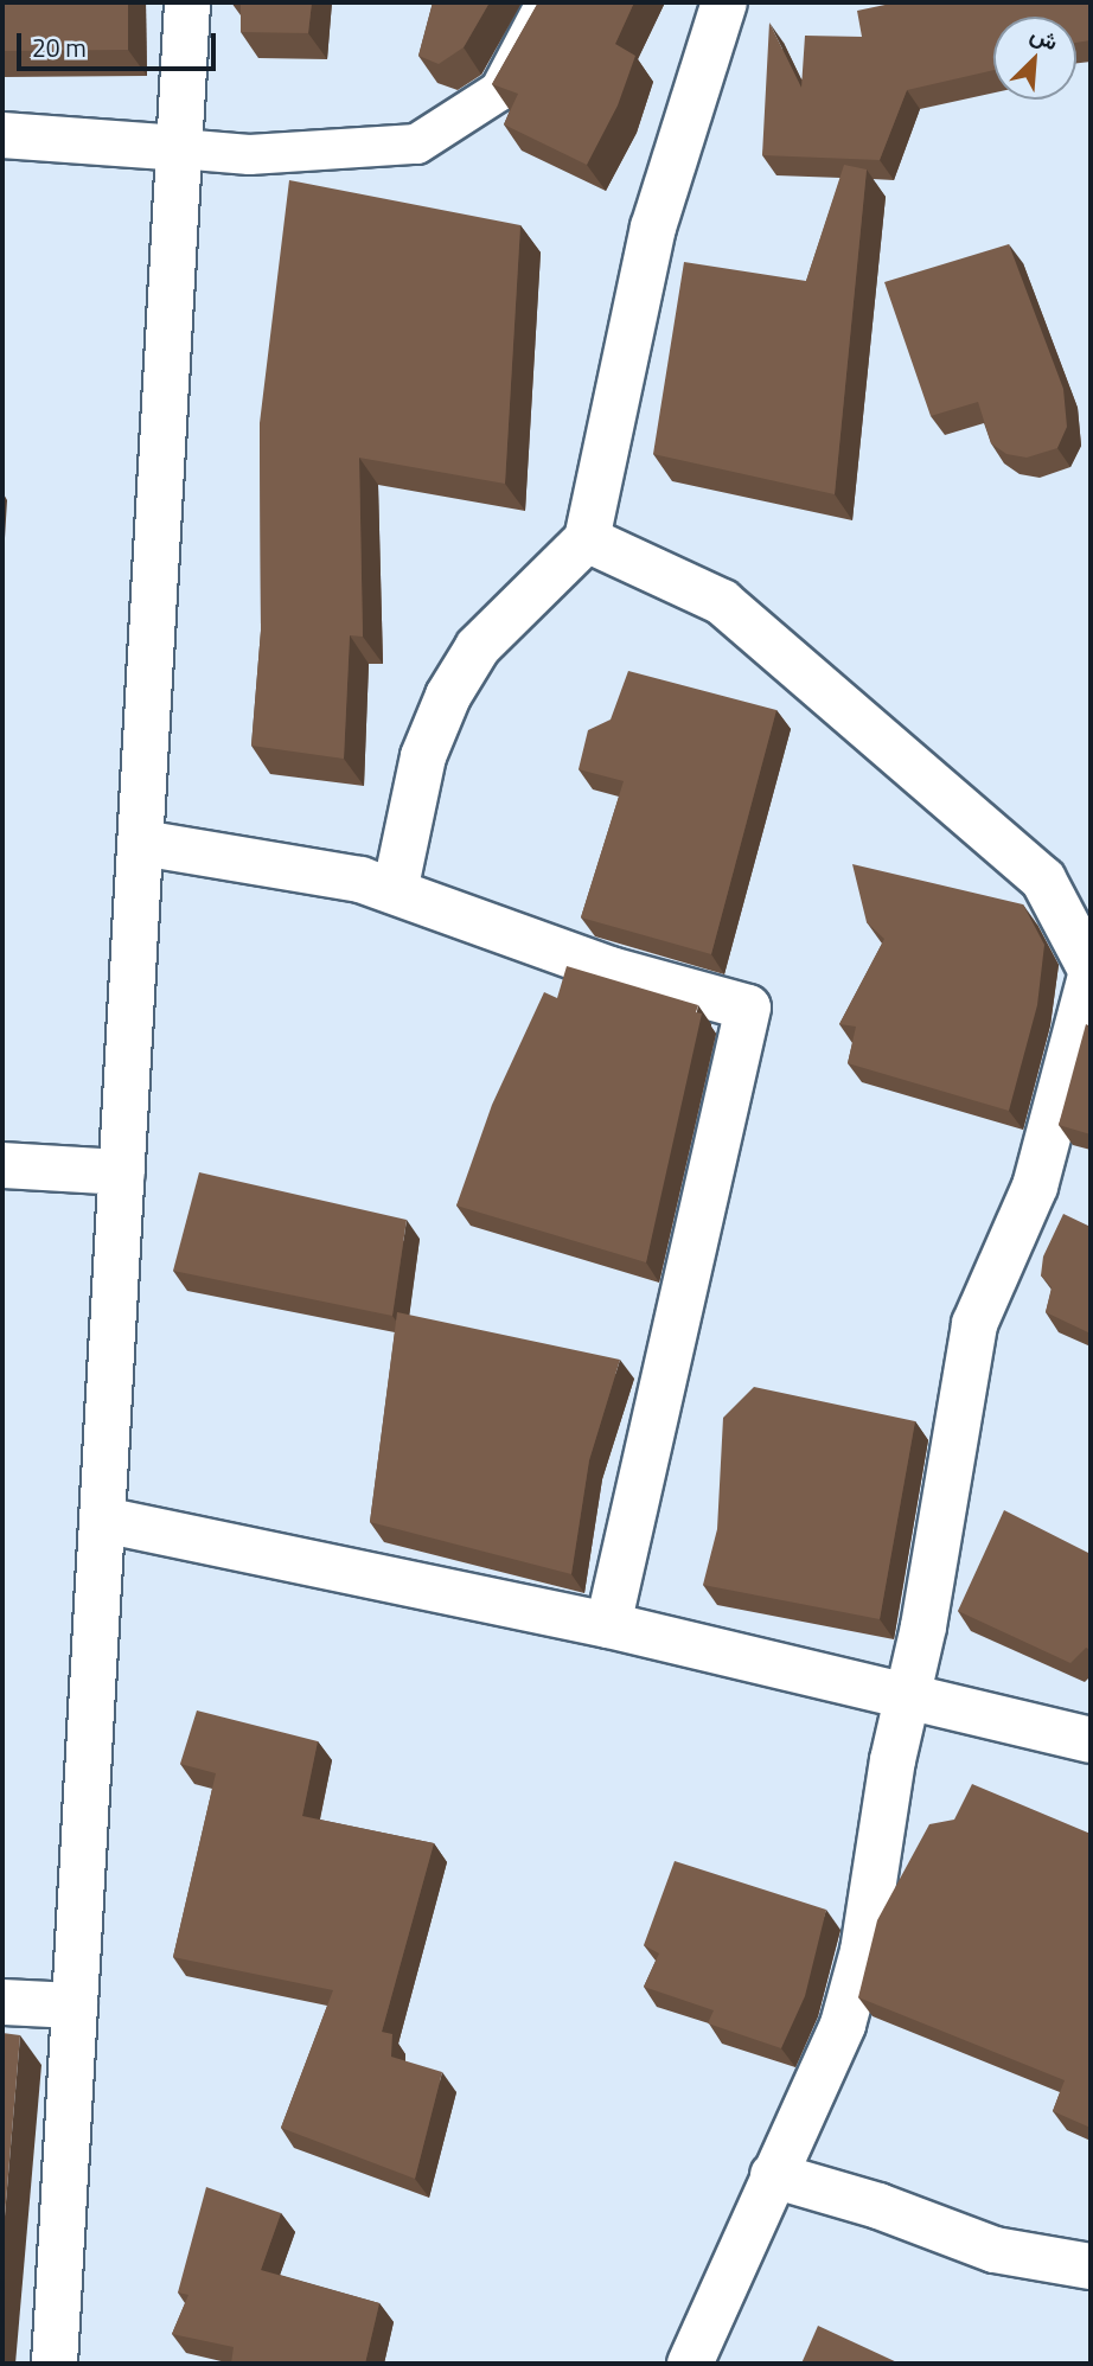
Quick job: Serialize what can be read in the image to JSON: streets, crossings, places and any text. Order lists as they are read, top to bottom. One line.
{"scale_bar":"20 m","north":"top right"}
